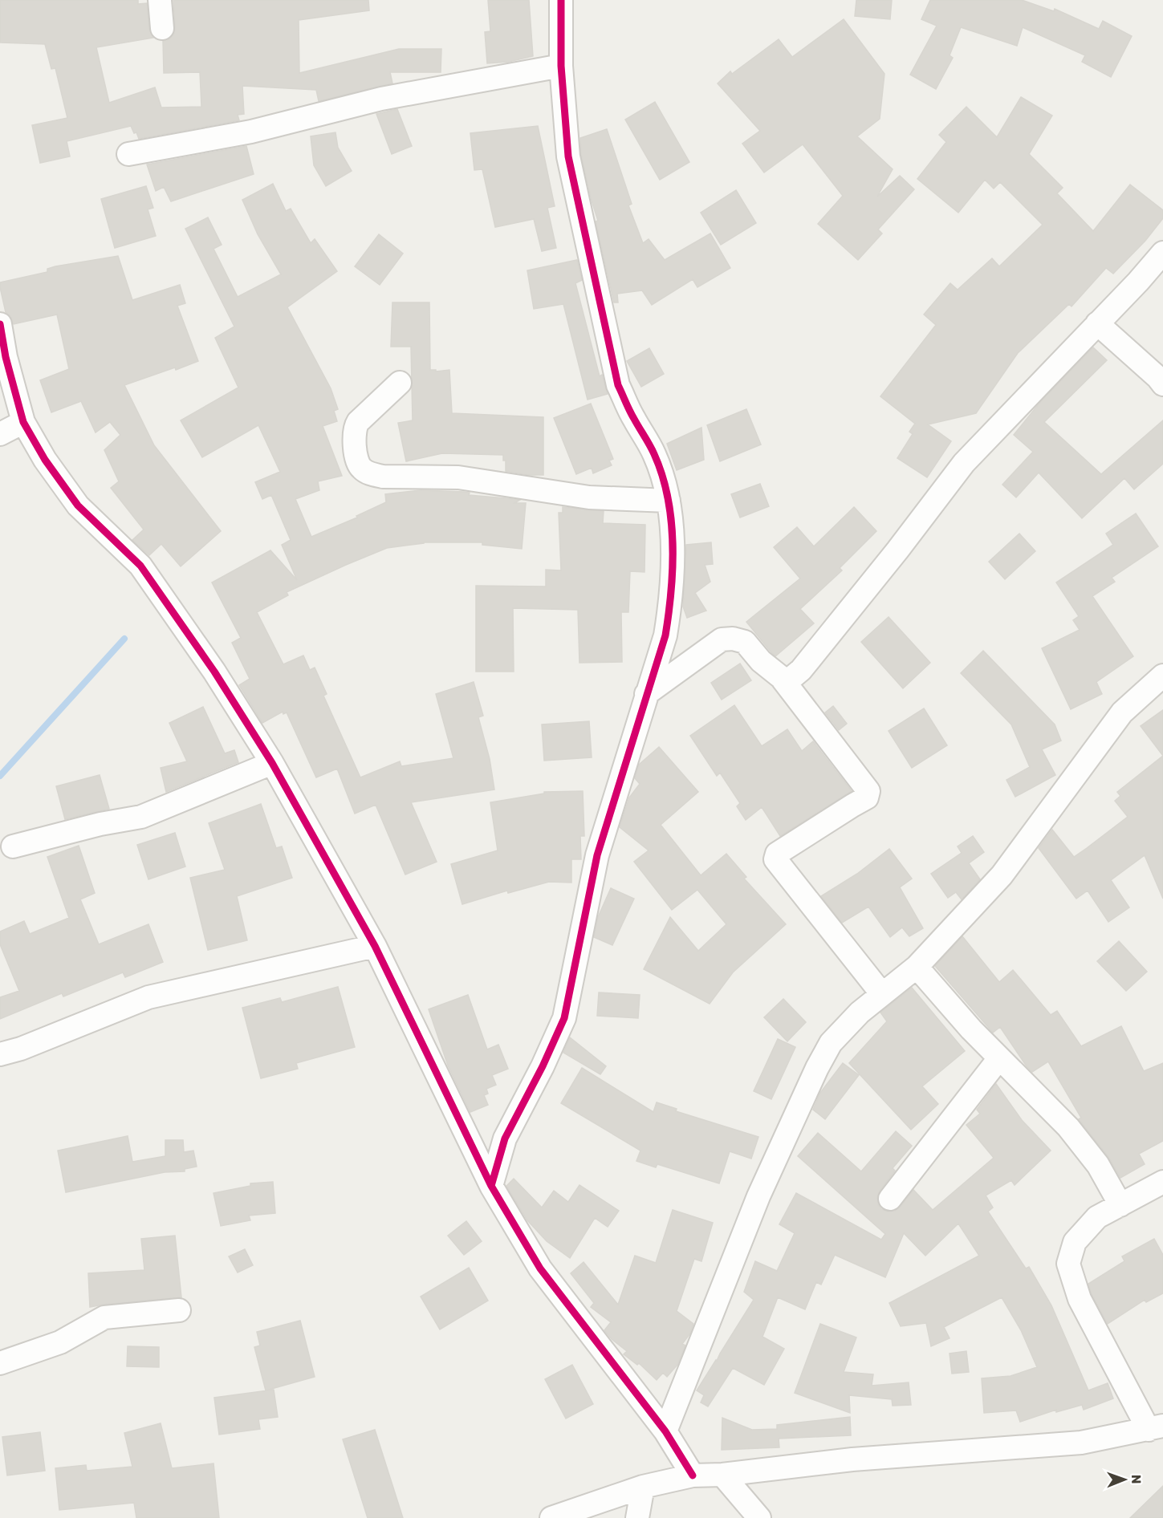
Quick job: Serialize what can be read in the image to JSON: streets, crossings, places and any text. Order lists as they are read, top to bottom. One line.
{"north":"right"}
